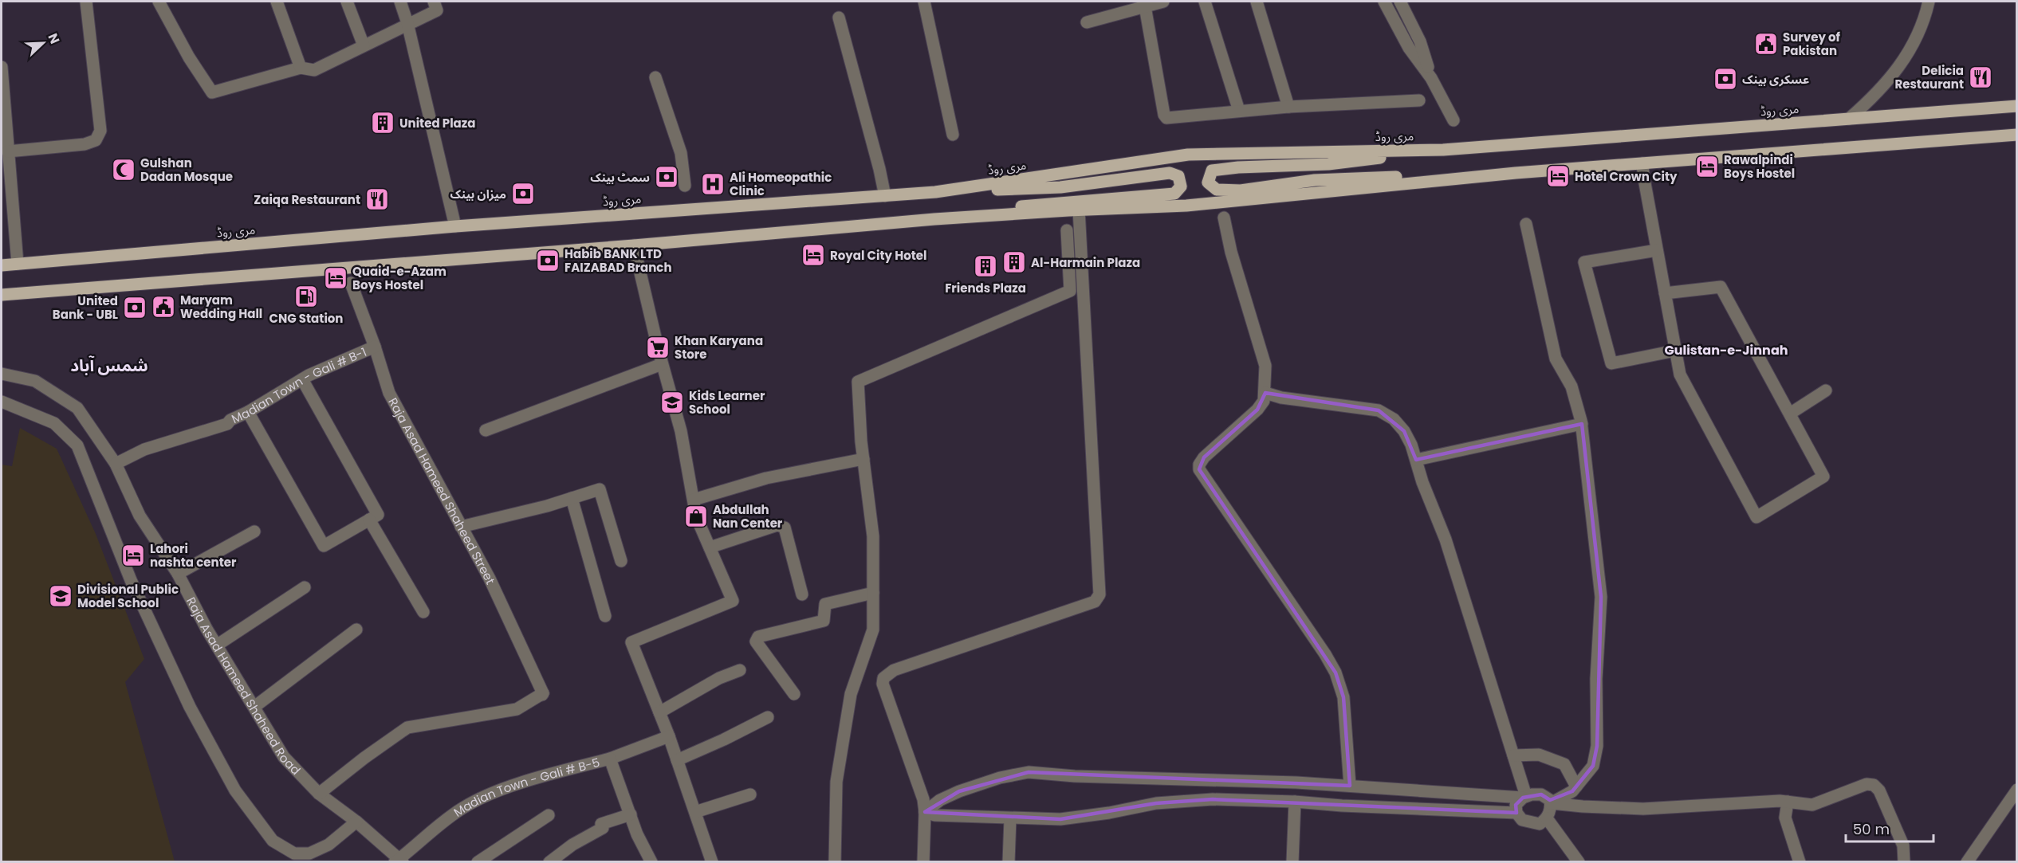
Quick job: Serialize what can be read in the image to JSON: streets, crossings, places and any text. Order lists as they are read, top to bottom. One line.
{"streets":{"main road":["مری روڈ"],"street":["Madian Town - Gali # B-1","Raja Asad Hameed Shaheed Street","Raja Asad Hameed Shaheed Road","Madian Town - Gali # B-5"]},"crossings":[["Madian Town - Gali # B-1","Raja Asad Hameed Shaheed Street"],["Madian Town - Gali # B-1","Raja Asad Hameed Shaheed Road"],["Raja Asad Hameed Shaheed Street","Raja Asad Hameed Shaheed Road"],["Raja Asad Hameed Shaheed Road","Madian Town - Gali # B-5"]],"districts":["Gulistan-e-Jinnah","شمس آباد"],"places":{"public building":["Survey of Pakistan","Maryam Wedding Hall"],"restaurant":["Delicia Restaurant","Zaiqa Restaurant"],"bank":["عسکری بینک","سمٹ بینک","میزان بینک","Habib BANK LTD FAIZABAD Branch","United Bank - UBL"],"building":["United Plaza","Al-Harmain Plaza","Friends Plaza"],"hotel":["Rawalpindi Boys Hostel","Hotel Crown City","Royal City Hotel","Quaid-e-Azam Boys Hostel","Lahori nashta center"],"mosque":["Gulshan Dadan Mosque"],"hospital":["Ali Homeopathic Clinic"],"fuel station":["CNG Station"],"supermarket":["Khan Karyana Store"],"school or university":["Kids Learner School","Divisional Public Model School"],"shop":["Abdullah Nan Center"]},"scale_bar":"50 m","north":"top right"}
